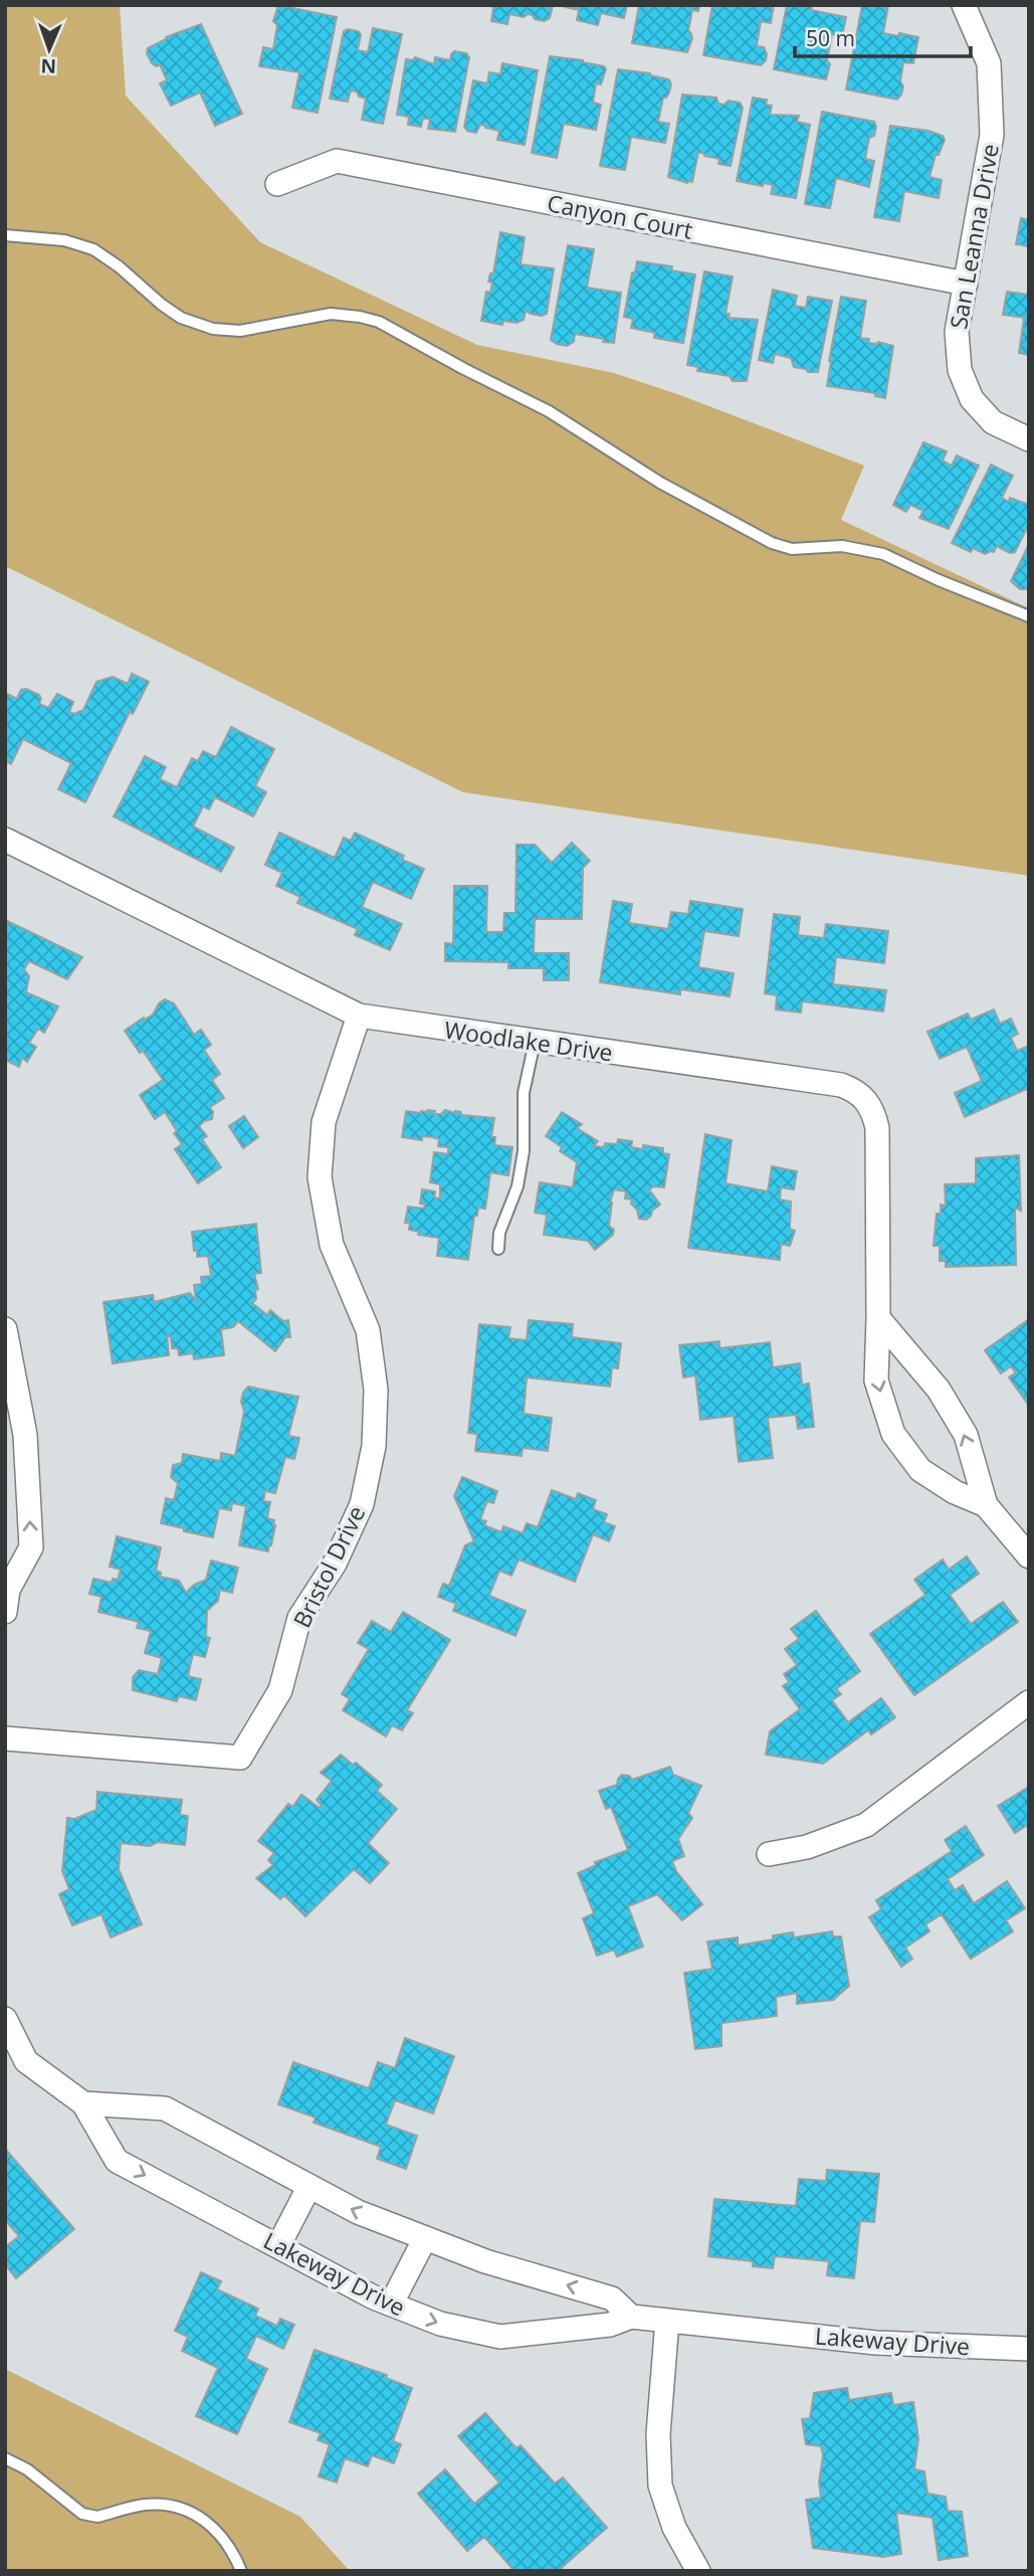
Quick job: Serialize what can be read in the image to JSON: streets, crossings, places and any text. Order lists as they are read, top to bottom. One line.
{"streets":{"street":["Canyon Court","San Leanna Drive","Woodlake Drive","Bristol Drive","Lakeway Drive"]},"crossings":[["Canyon Court","San Leanna Drive"],["Woodlake Drive","Bristol Drive"]],"scale_bar":"50 m","north":"bottom"}
